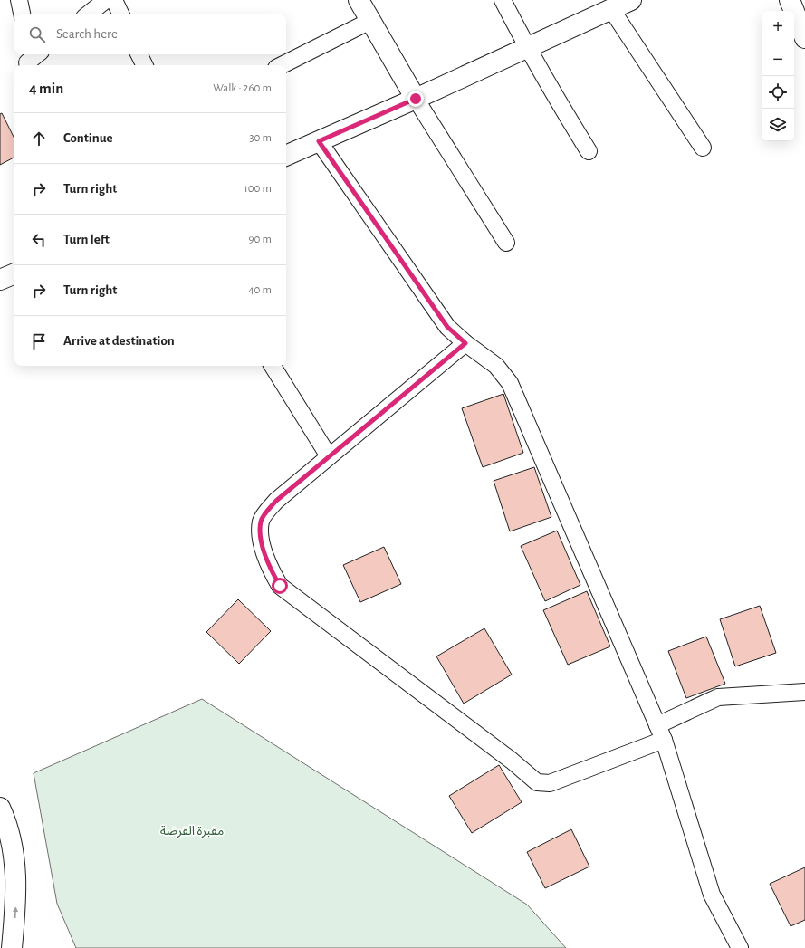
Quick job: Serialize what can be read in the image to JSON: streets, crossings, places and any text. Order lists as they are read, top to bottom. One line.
{"parks":["مقبرة القرضة"],"page":{"map_buttons":["+","−"],"search":"Search here","heading":["4 min","Walk · 260 m"],"list":[["Continue","30 m"],["Turn right","100 m"],["Turn left","90 m"],["Turn right","40 m"],"Arrive at destination"]}}
